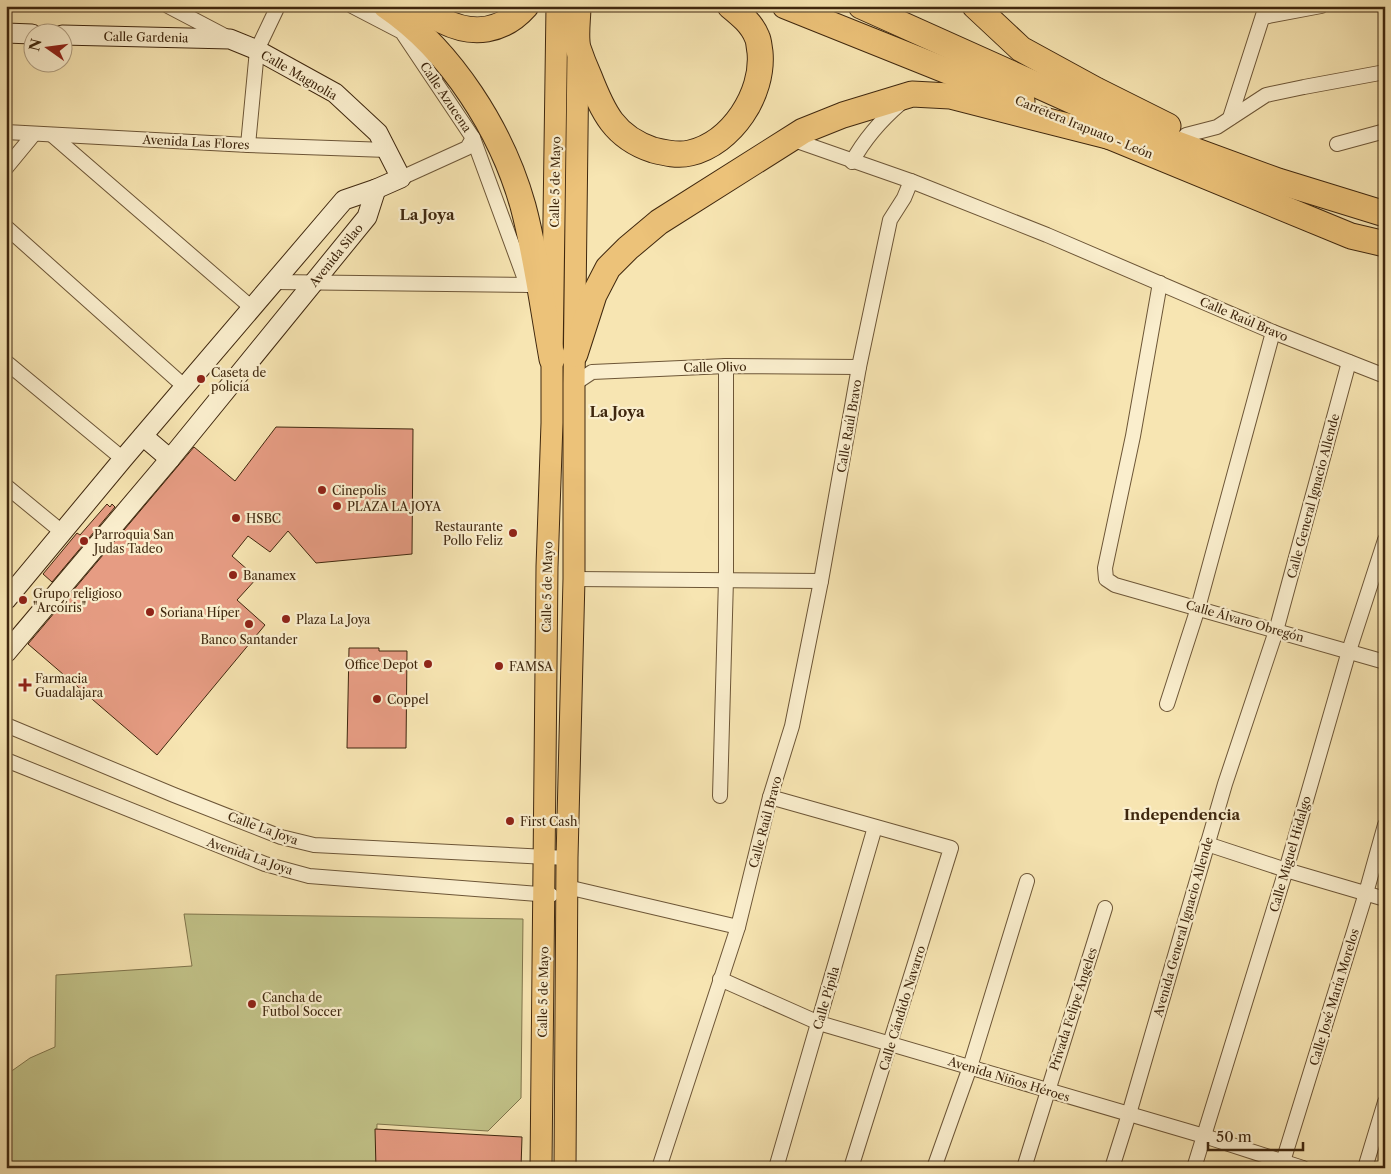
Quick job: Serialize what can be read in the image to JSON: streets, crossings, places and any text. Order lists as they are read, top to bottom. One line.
{"streets":{"highway":["Carretera Irapuato - León"],"main road":["Calle 5 de Mayo"],"street":["Calle Gardenia","Calle Magnolia","Calle Azucena","Avenida Las Flores","Avenida Silao","Calle Raúl Bravo","Calle Olivo","Calle General Ignacio Allende","Calle Álvaro Obregón","Calle La Joya","Calle Miguel Hidalgo","Avenida La Joya","Avenida General Ignacio Allende","Calle José María Morelos","Calle Pípila","Calle Cándido Navarro","Privada Felipe Ángeles","Avenida Niños Héroes"]},"crossings":[["Calle Gardenia","Calle Magnolia"],["Calle Magnolia","Calle Azucena"],["Calle Magnolia","Avenida Las Flores"],["Calle 5 de Mayo","Calle Olivo"],["Calle 5 de Mayo","Calle La Joya"],["Calle 5 de Mayo","Avenida La Joya"],["Calle Raúl Bravo","Calle Olivo"],["Calle Raúl Bravo","Calle General Ignacio Allende"],["Calle Raúl Bravo","Calle Álvaro Obregón"],["Calle Raúl Bravo","Avenida Niños Héroes"],["Calle General Ignacio Allende","Calle Álvaro Obregón"],["Calle General Ignacio Allende","Avenida General Ignacio Allende"],["Calle Álvaro Obregón","Calle Miguel Hidalgo"],["Calle Álvaro Obregón","Avenida General Ignacio Allende"],["Calle Miguel Hidalgo","Avenida Niños Héroes"],["Avenida General Ignacio Allende","Avenida Niños Héroes"],["Calle José María Morelos","Avenida Niños Héroes"],["Calle Pípila","Calle Cándido Navarro"],["Calle Pípila","Avenida Niños Héroes"],["Calle Cándido Navarro","Avenida Niños Héroes"],["Privada Felipe Ángeles","Avenida Niños Héroes"]],"districts":["La Joya","La Joya","Independencia"],"places":{"other":["Caseta de policía","Cinepolis","PLAZA LA JOYA","HSBC","Restaurante Pollo Feliz","Parroquia San Judas Tadeo","Banamex","Grupo religioso \"Arcoíris\"","Soriana Híper","Plaza La Joya","Banco Santander","Office Depot","FAMSA","Coppel","First Cash","Cancha de Futbol Soccer"],"health":["Farmacia Guadalajara"]},"scale_bar":"50 m","north":"left"}
